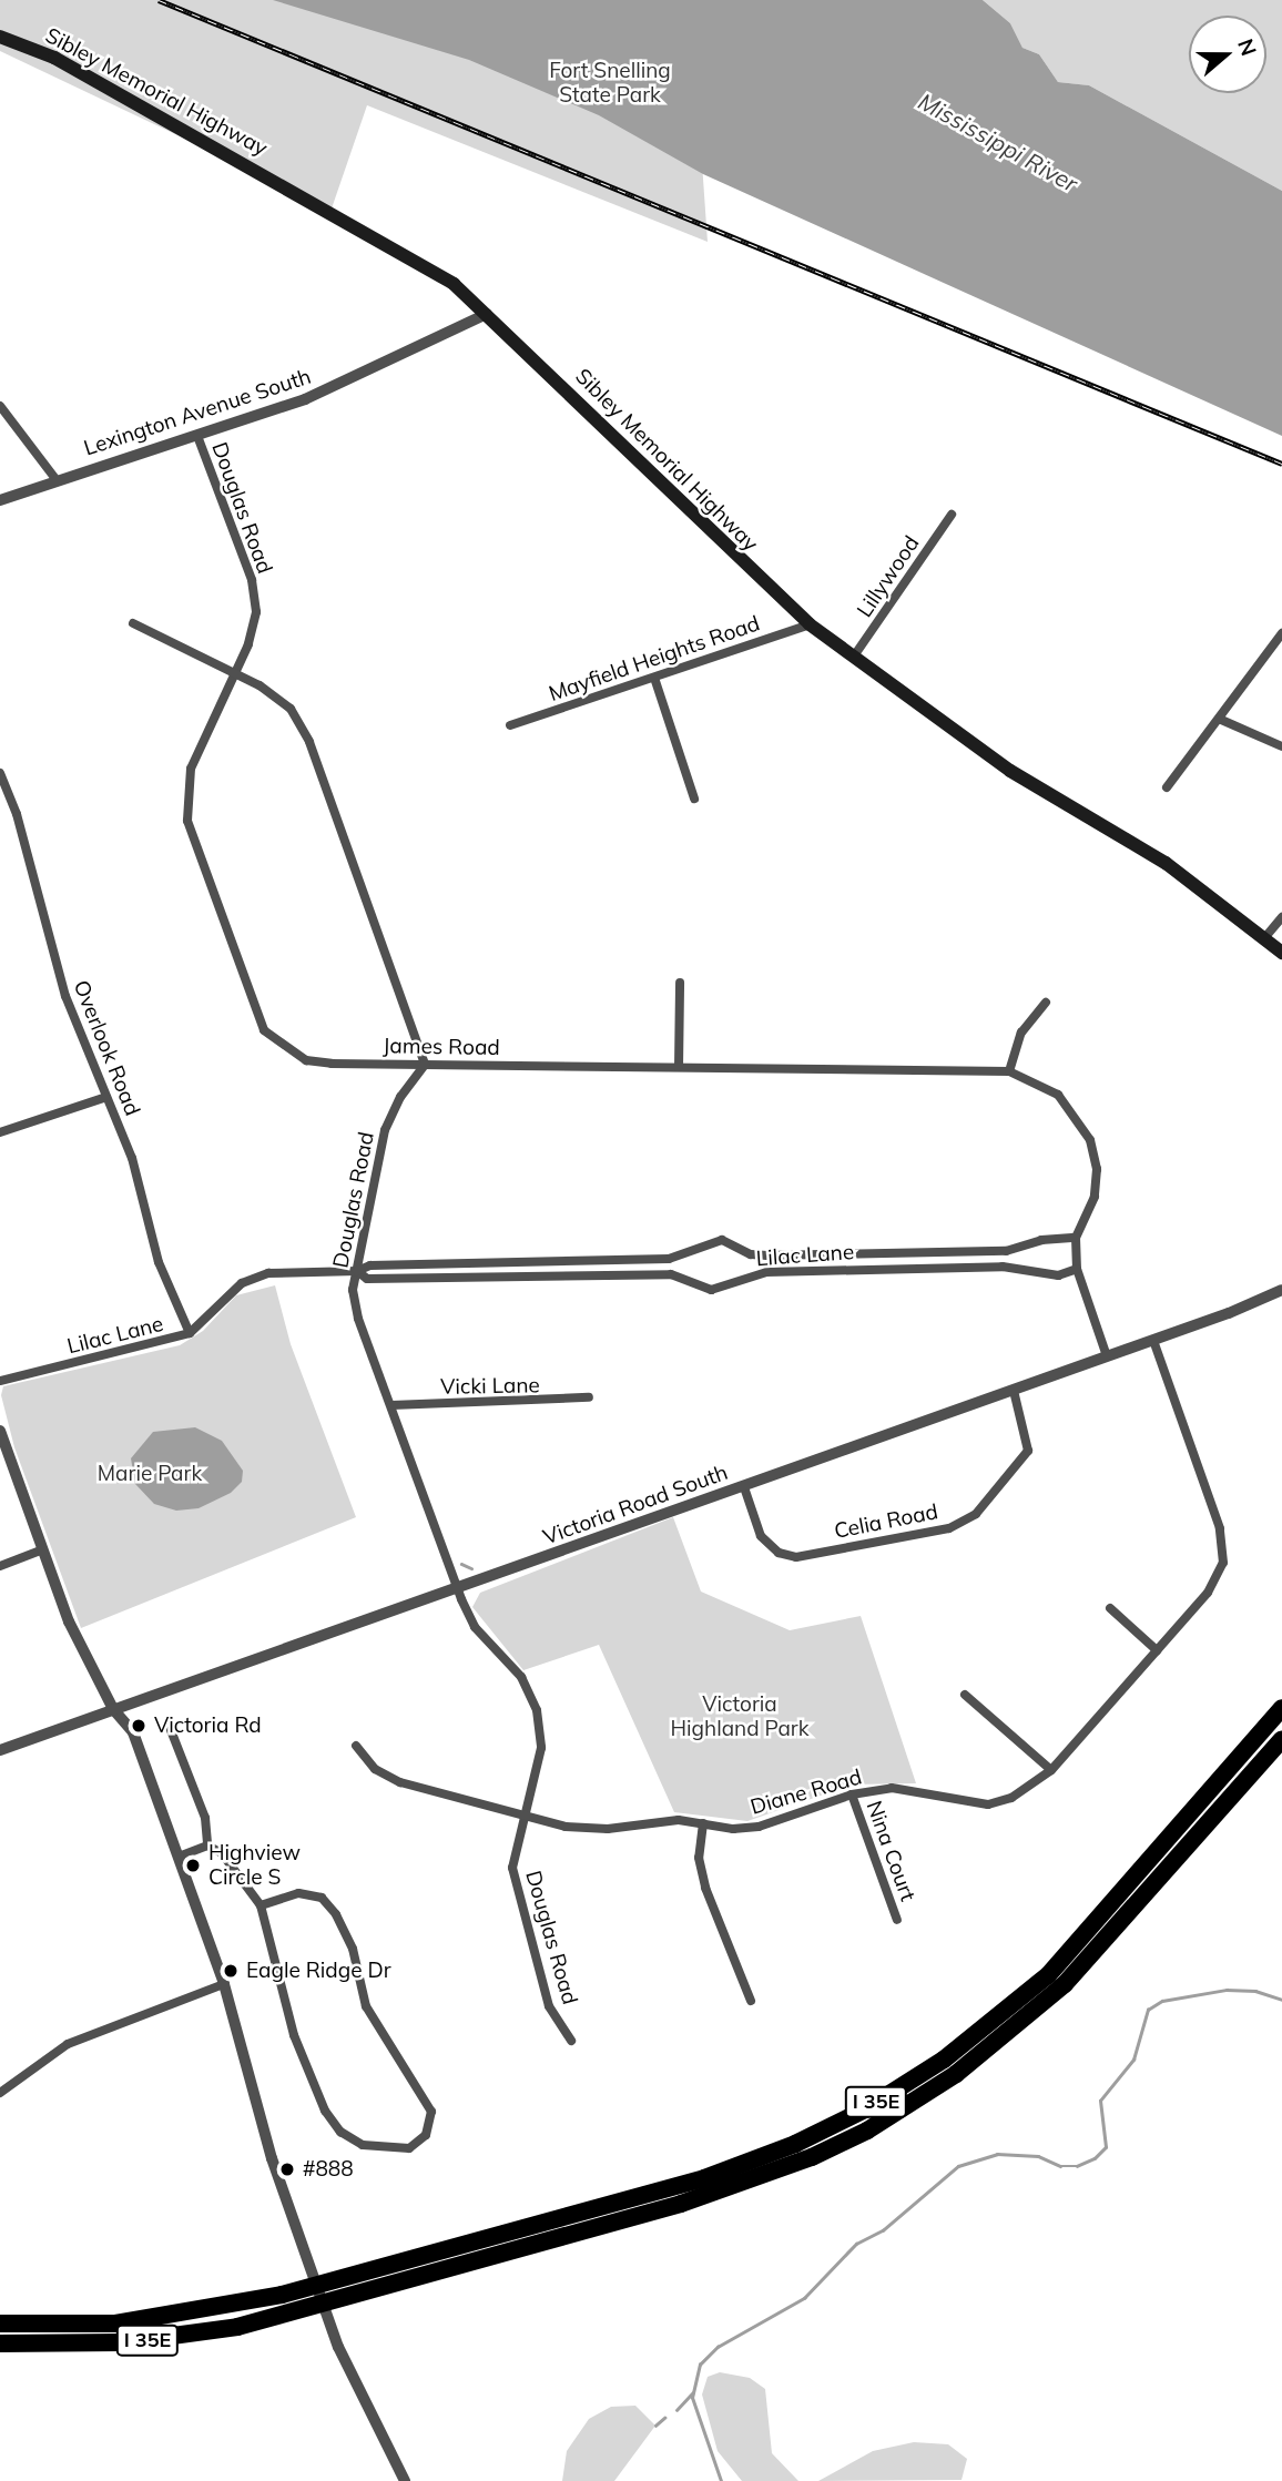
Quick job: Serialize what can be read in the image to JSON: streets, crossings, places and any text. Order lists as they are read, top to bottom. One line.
{"streets":{"highway":["I 35E"],"main road":["Sibley Memorial Highway"],"street":["Lexington Avenue South","Douglas Road","Lillywood","Mayfield Heights Road","James Road","Overlook Road","Lilac Lane","Vicki Lane","Victoria Road South","Celia Road","Diane Road","Nina Court"]},"crossings":[["Sibley Memorial Highway","Lexington Avenue South"],["Sibley Memorial Highway","Lillywood"],["Sibley Memorial Highway","Mayfield Heights Road"],["Lexington Avenue South","Douglas Road"],["Douglas Road","James Road"],["Douglas Road","Lilac Lane"],["Douglas Road","Vicki Lane"],["Douglas Road","Victoria Road South"],["Douglas Road","Diane Road"],["Overlook Road","Lilac Lane"],["Victoria Road South","Celia Road"],["Victoria Road South","Diane Road"],["Diane Road","Nina Court"]],"water":["Mississippi River"],"parks":["Fort Snelling State Park","Marie Park","Victoria Highland Park"],"places":["Victoria Rd","Highview Circle S","Eagle Ridge Dr","#888"],"north":"right"}
